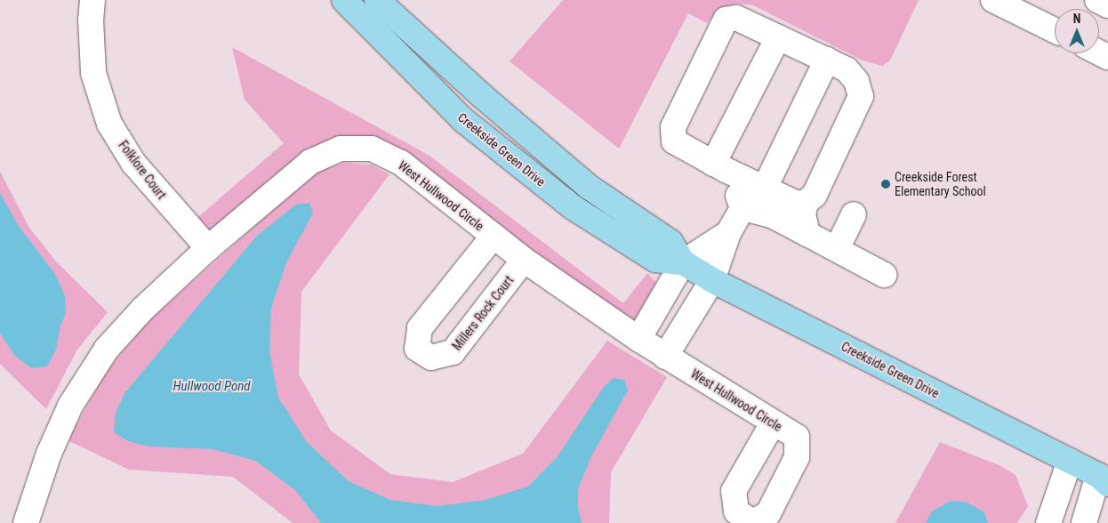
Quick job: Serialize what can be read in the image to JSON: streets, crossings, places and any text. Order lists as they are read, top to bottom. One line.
{"streets":{"main road":["Creekside Green Drive"],"street":["Folklore Court","West Hullwood Circle","Millers Rock Court"]},"crossings":[["Folklore Court","West Hullwood Circle"],["West Hullwood Circle","Millers Rock Court"]],"water":["Hullwood Pond"],"places":["Creekside Forest Elementary School"],"north":"top"}
